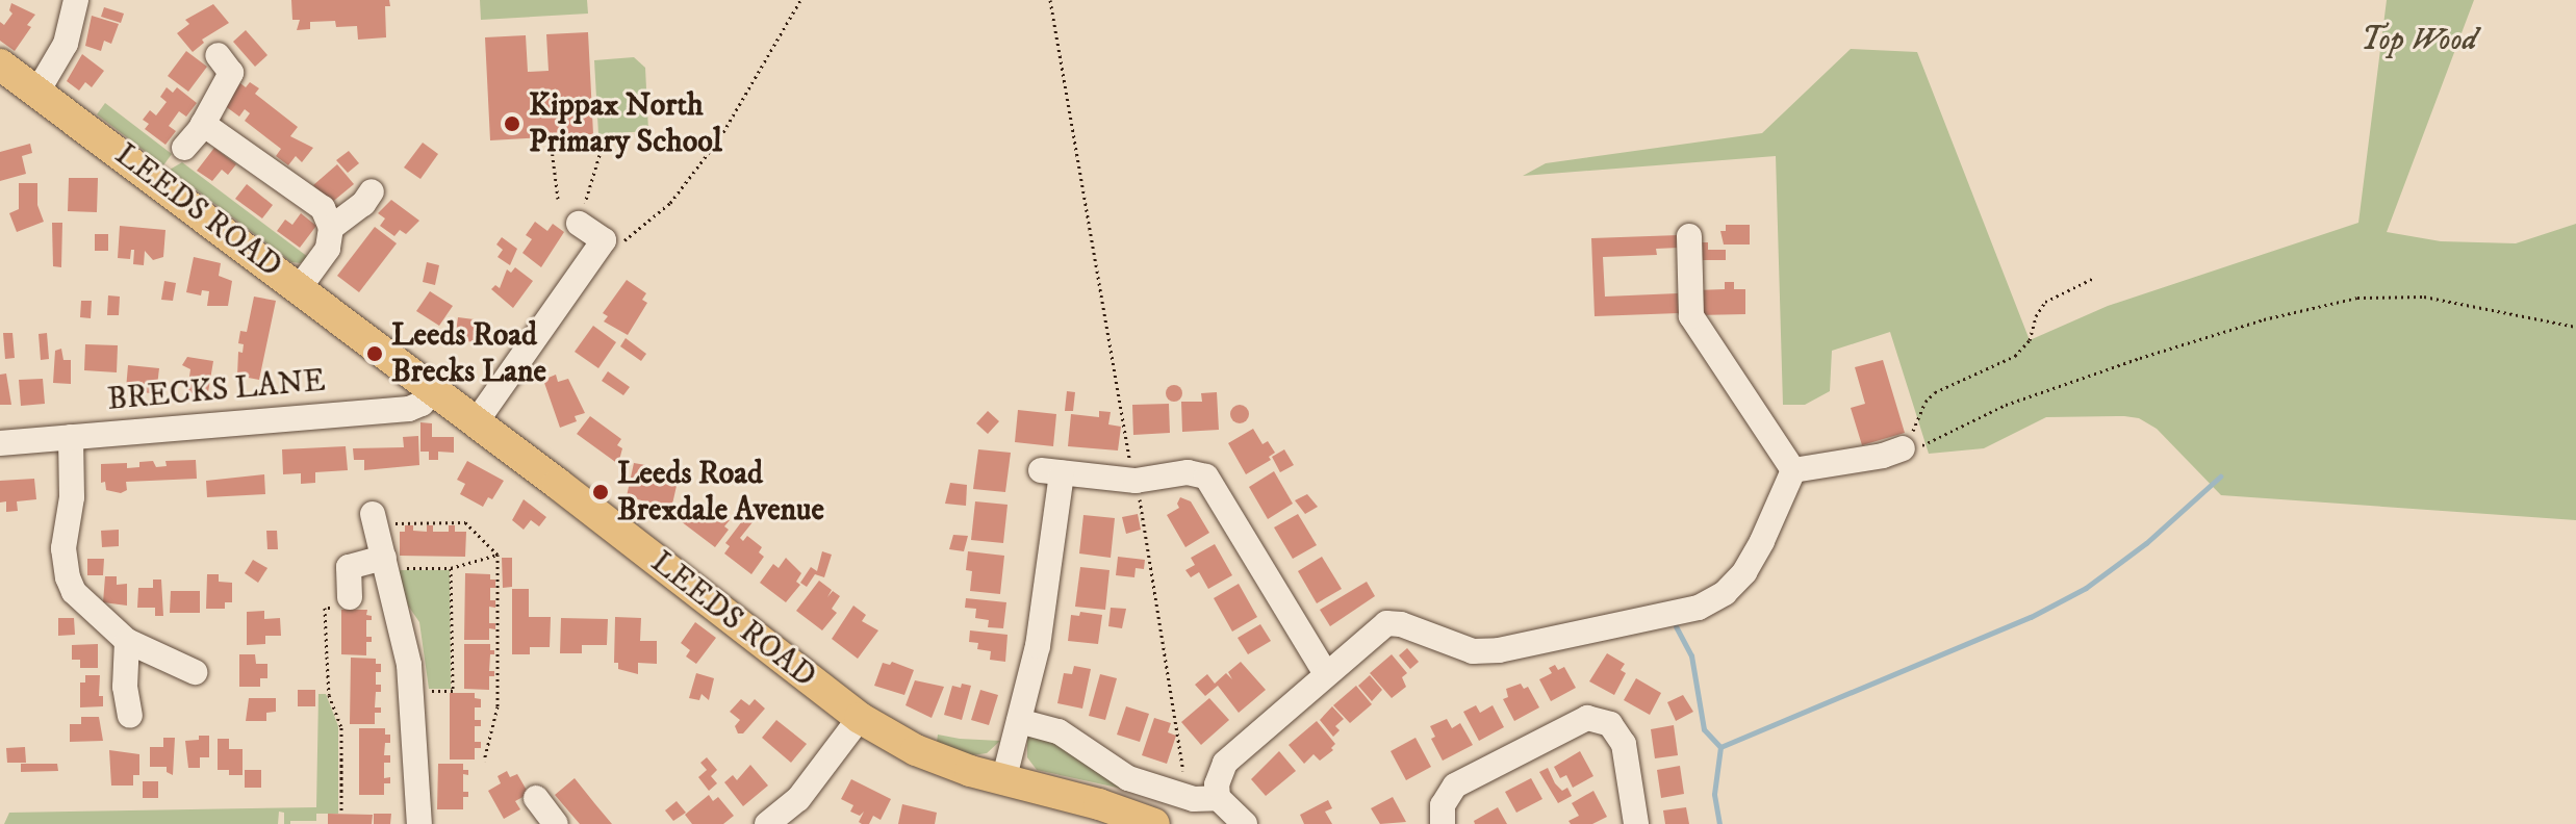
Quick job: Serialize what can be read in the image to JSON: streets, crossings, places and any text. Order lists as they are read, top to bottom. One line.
{"streets":{"main road":["LEEDS ROAD"],"street":["BRECKS LANE"]},"crossings":[["LEEDS ROAD","BRECKS LANE"]],"parks":["Top Wood"],"places":["Kippax North Primary School","Leeds Road Brecks Lane","Leeds Road Brexdale Avenue"]}
